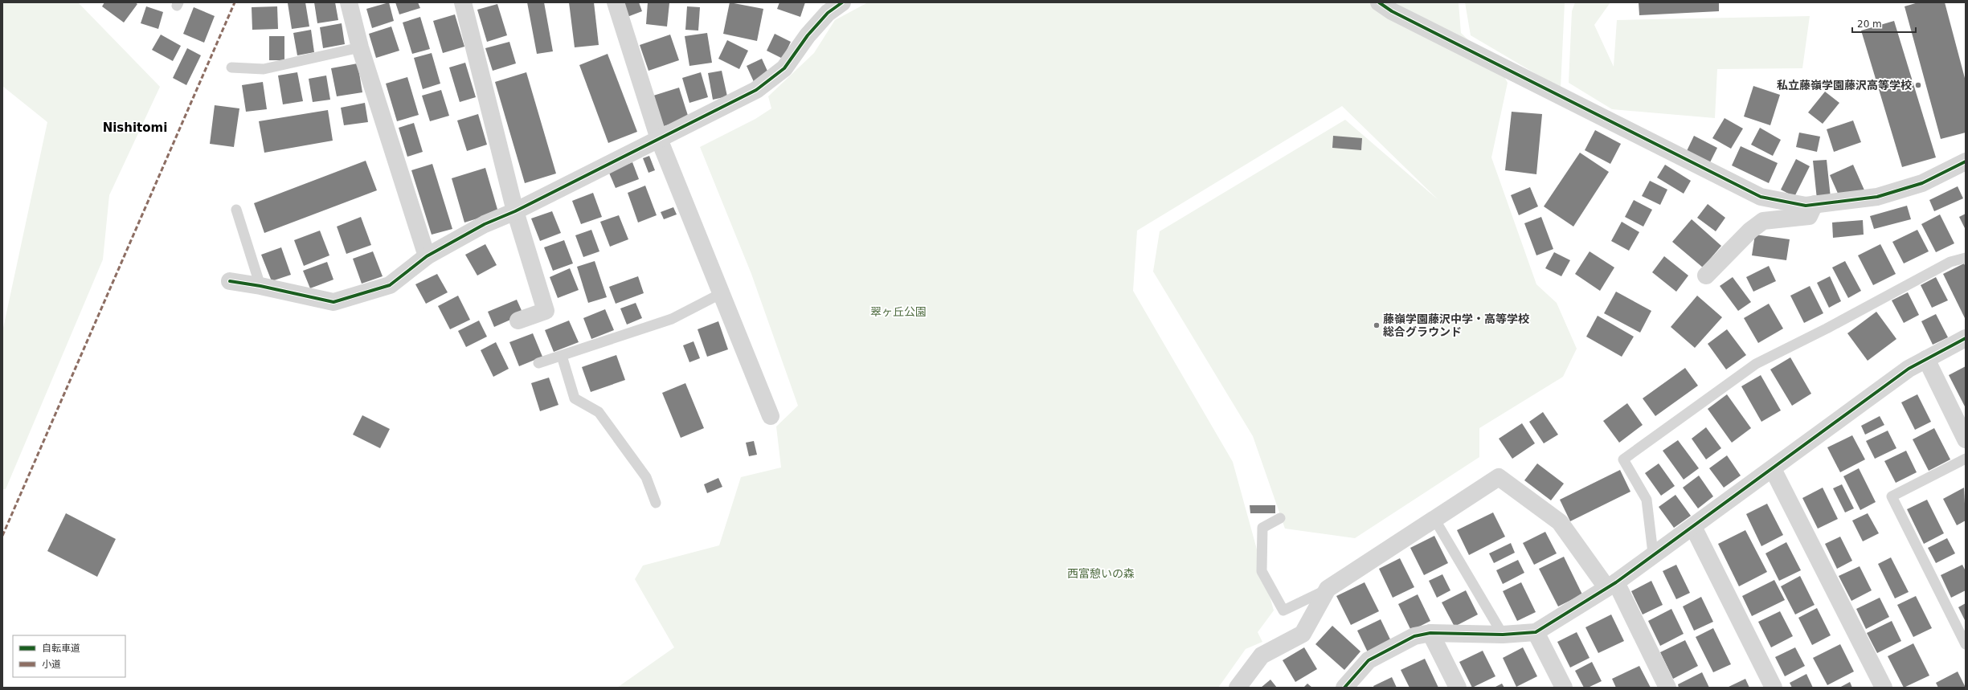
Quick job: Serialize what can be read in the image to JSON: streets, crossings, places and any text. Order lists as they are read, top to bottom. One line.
{"districts":["Nishitomi"],"parks":["翠ヶ丘公園","西富憩いの森"],"places":["私立藤嶺学園藤沢高等学校","藤嶺学園藤沢中学・高等学校 総合グラウンド"],"legend":["自転車道","小道"],"scale_bar":"20 m"}
